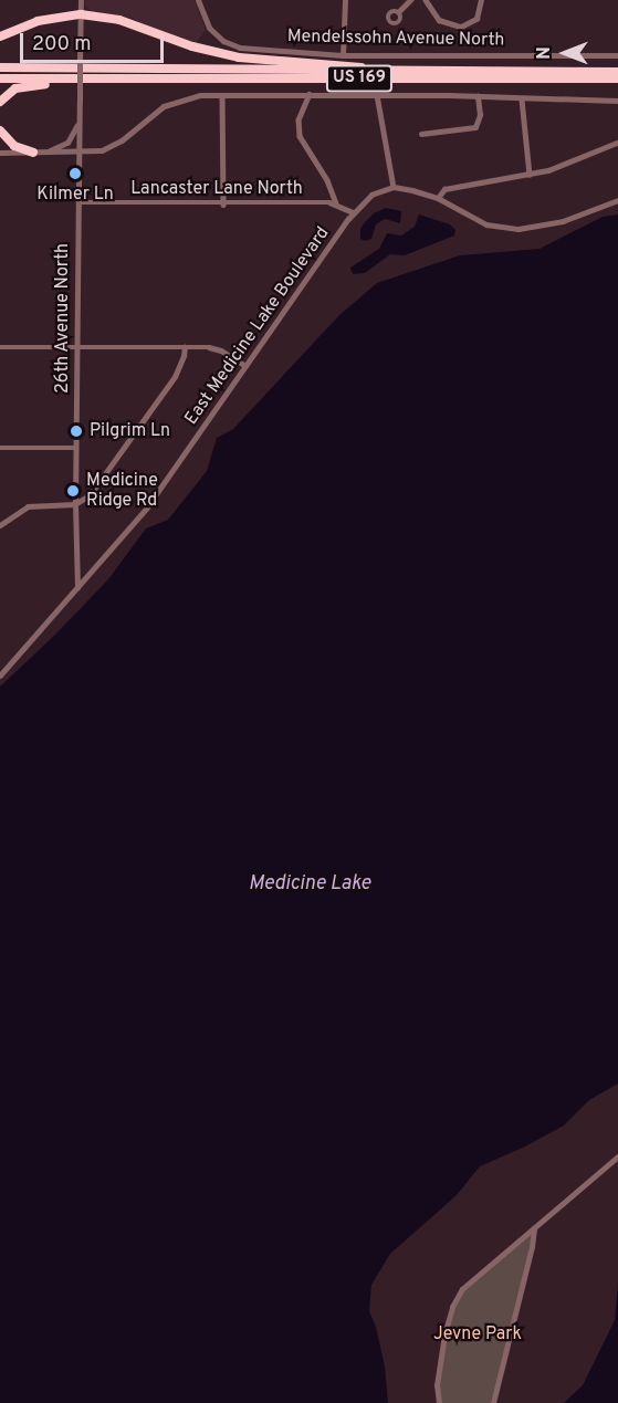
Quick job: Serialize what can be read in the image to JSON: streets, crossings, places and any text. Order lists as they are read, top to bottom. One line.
{"streets":{"highway":["US 169"],"street":["Mendelssohn Avenue North","Lancaster Lane North","26th Avenue North","East Medicine Lake Boulevard"]},"crossings":[["Lancaster Lane North","26th Avenue North"],["Lancaster Lane North","East Medicine Lake Boulevard"],["26th Avenue North","East Medicine Lake Boulevard"]],"water":["Medicine Lake"],"parks":["Jevne Park"],"places":["Kilmer Ln","Pilgrim Ln","Medicine Ridge Rd"],"scale_bar":"200 m","north":"left"}
